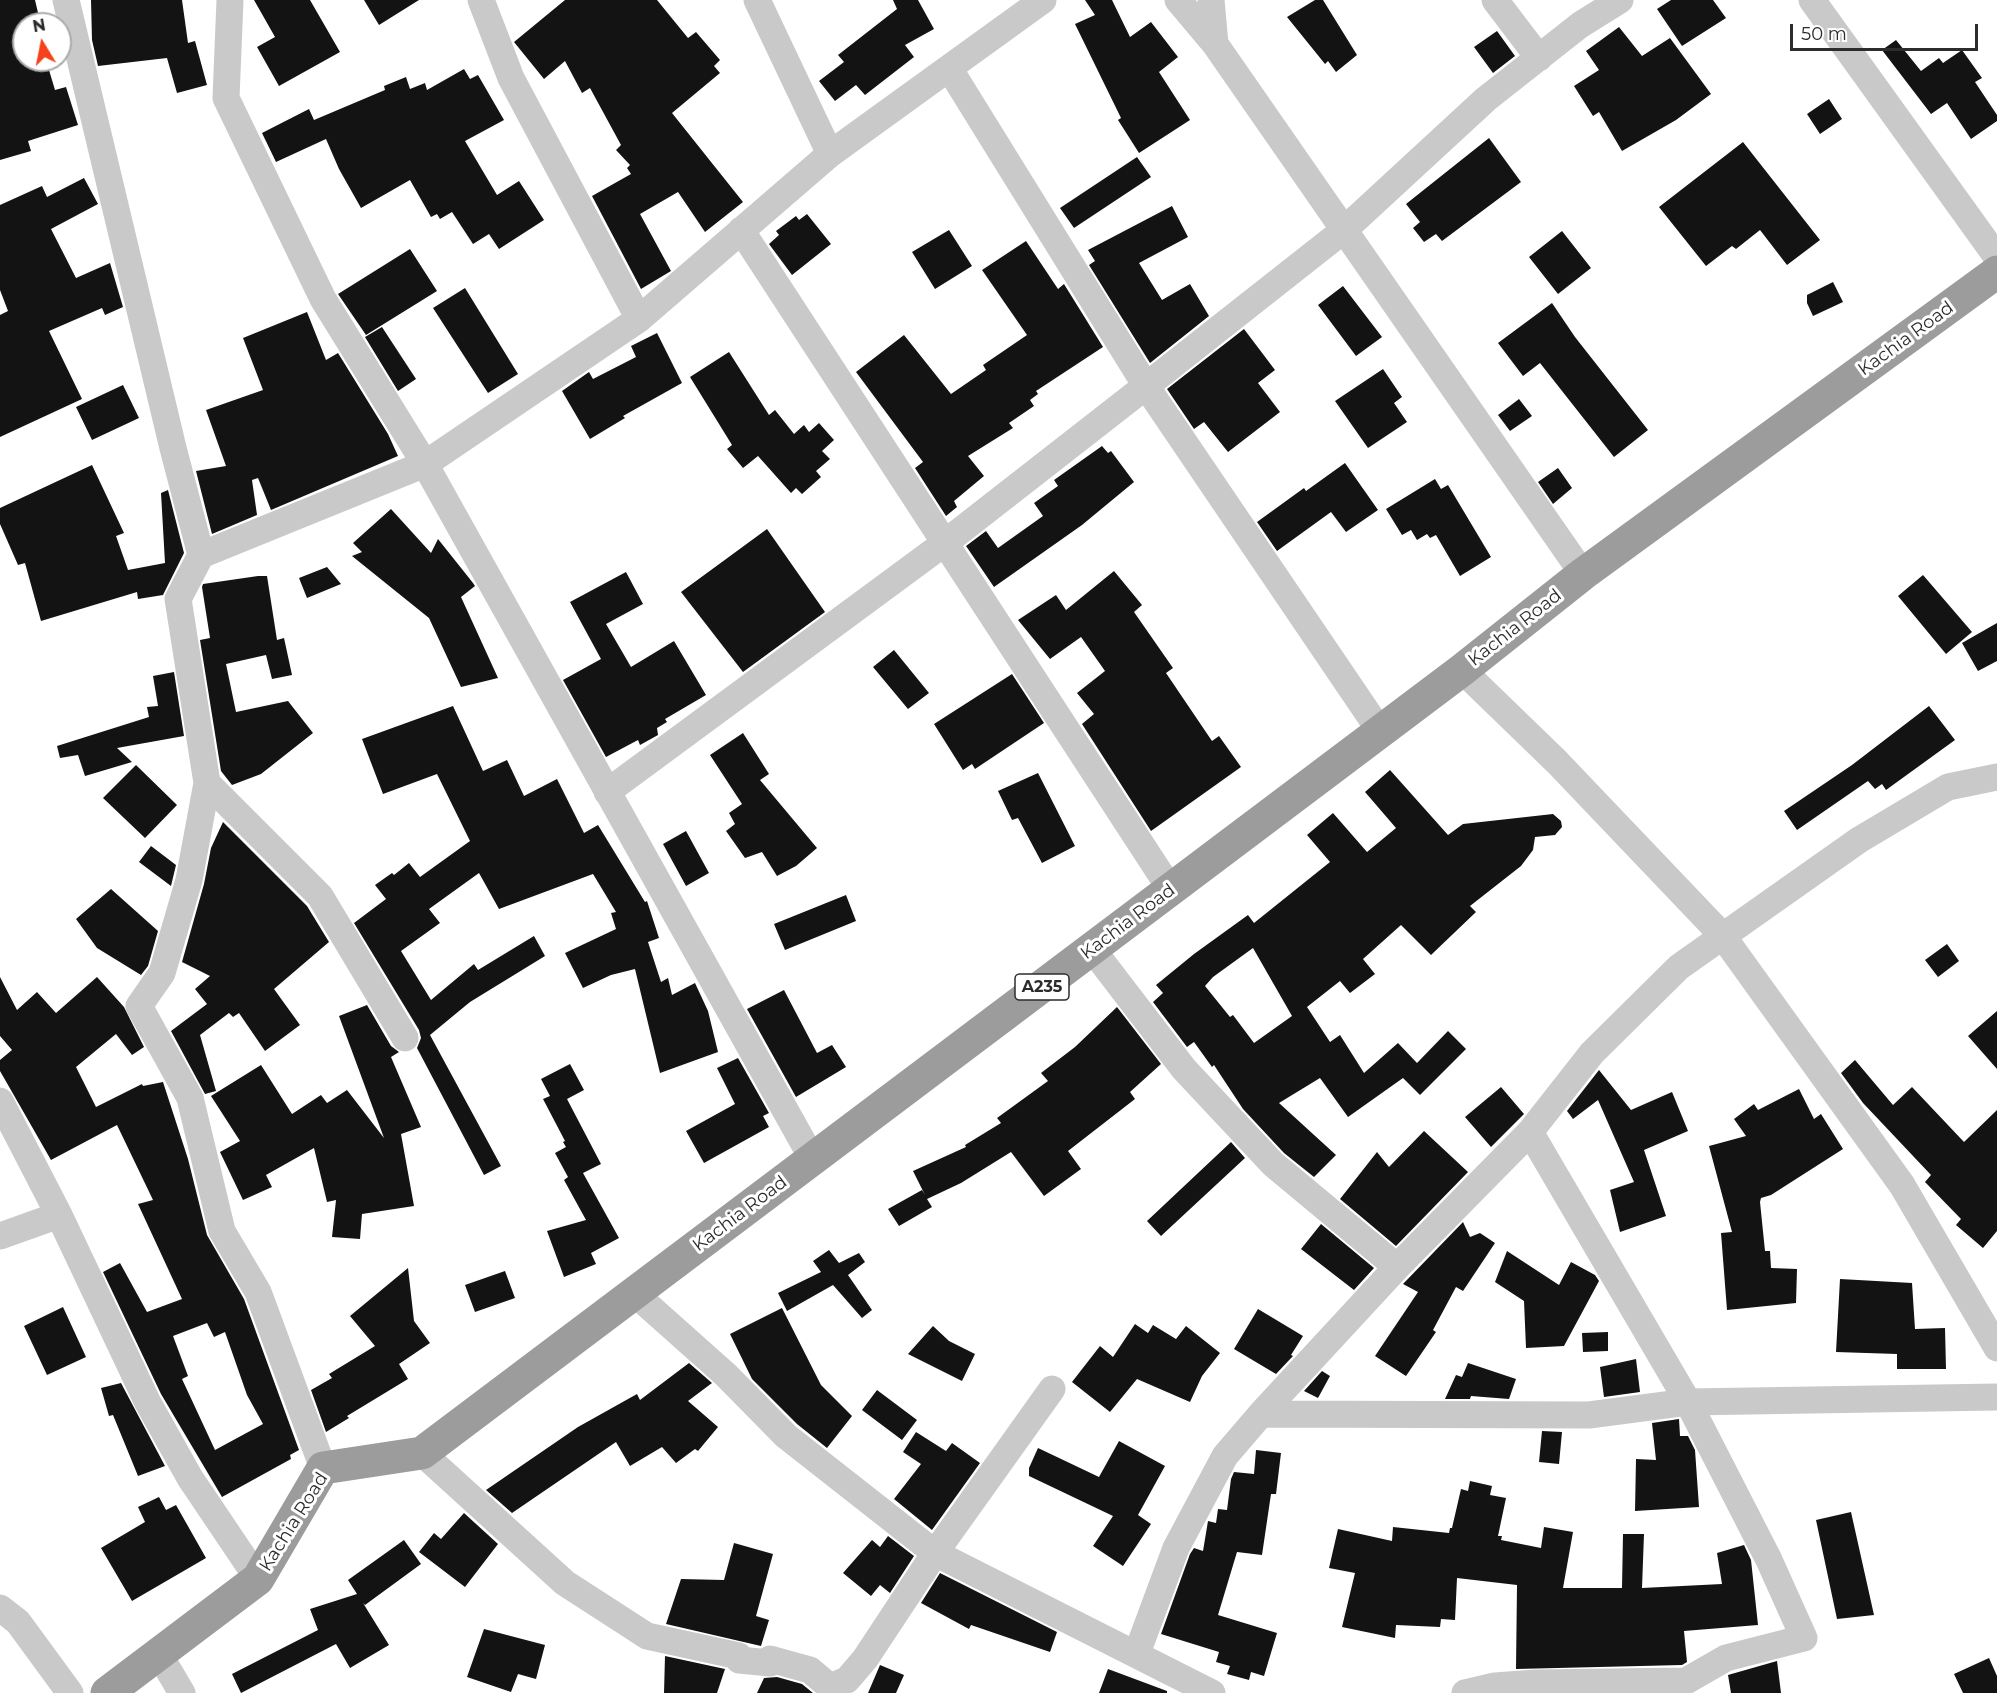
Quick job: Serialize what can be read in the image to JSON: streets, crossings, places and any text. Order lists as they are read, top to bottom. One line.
{"streets":{"highway":["Kachia Road","A235"]},"scale_bar":"50 m","north":"top"}
